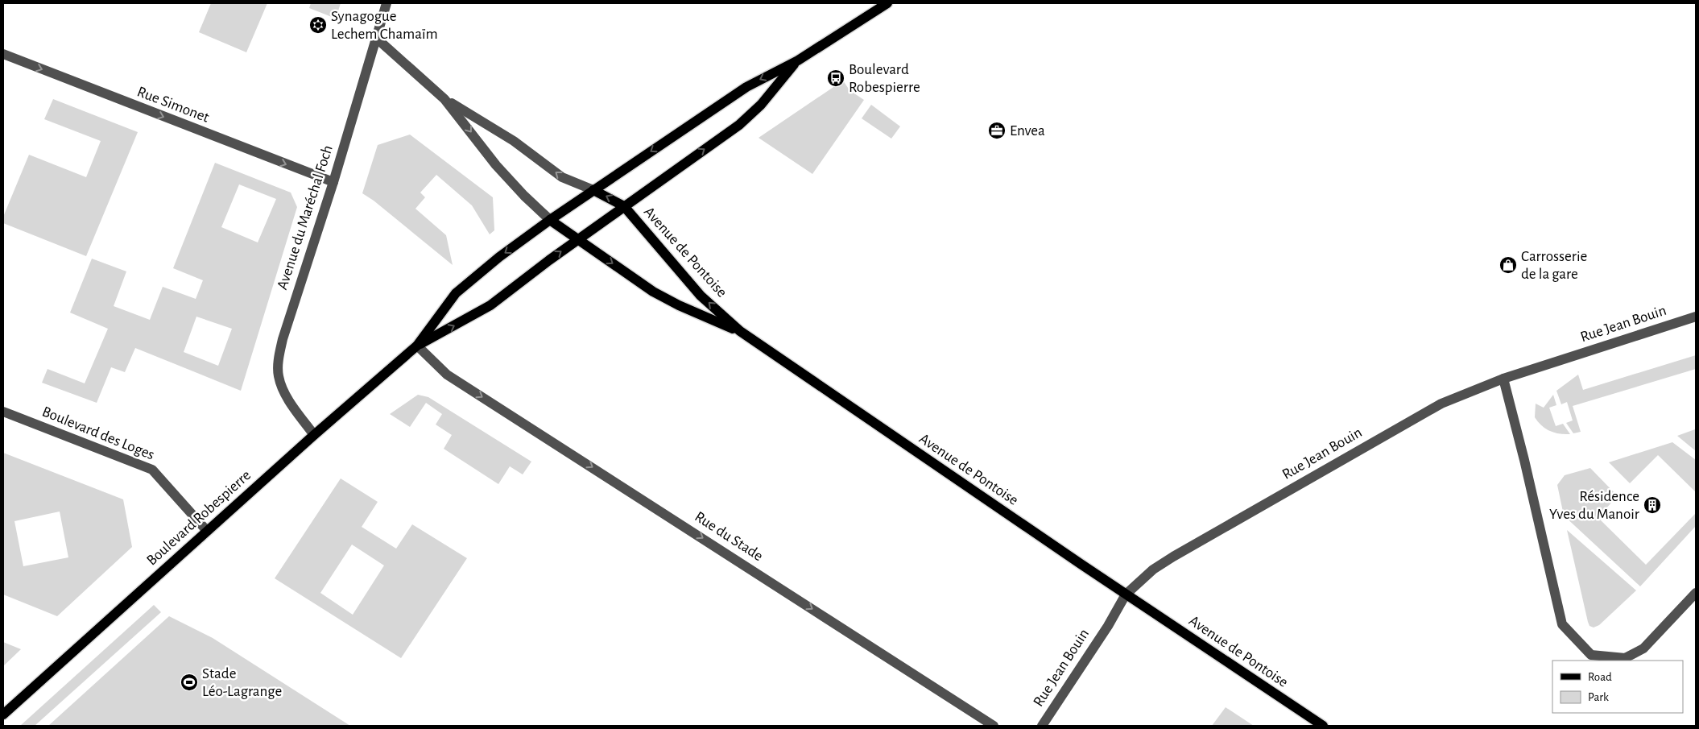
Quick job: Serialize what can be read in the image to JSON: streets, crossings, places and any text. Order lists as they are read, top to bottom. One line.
{"streets":{"main road":["Avenue de Pontoise","Boulevard Robespierre"],"street":["Rue Simonet","Avenue du Maréchal Foch","Rue Jean Bouin","Boulevard des Loges","Rue du Stade"]},"crossings":[["Rue Simonet","Avenue du Maréchal Foch"],["Avenue du Maréchal Foch","Boulevard Robespierre"],["Avenue de Pontoise","Rue Jean Bouin"],["Avenue de Pontoise","Boulevard Robespierre"],["Boulevard des Loges","Boulevard Robespierre"],["Boulevard Robespierre","Rue du Stade"]],"one_way":["Rue Simonet","Rue du Stade"],"places":{"synagogue":["Synagogue Lechem Chamaïm"],"bus stop":["Boulevard Robespierre"],"office":["Envea"],"shop":["Carrosserie de la gare"],"building":["Résidence Yves du Manoir"],"sports":["Stade Léo-Lagrange"]},"legend":["Road","Park"]}
